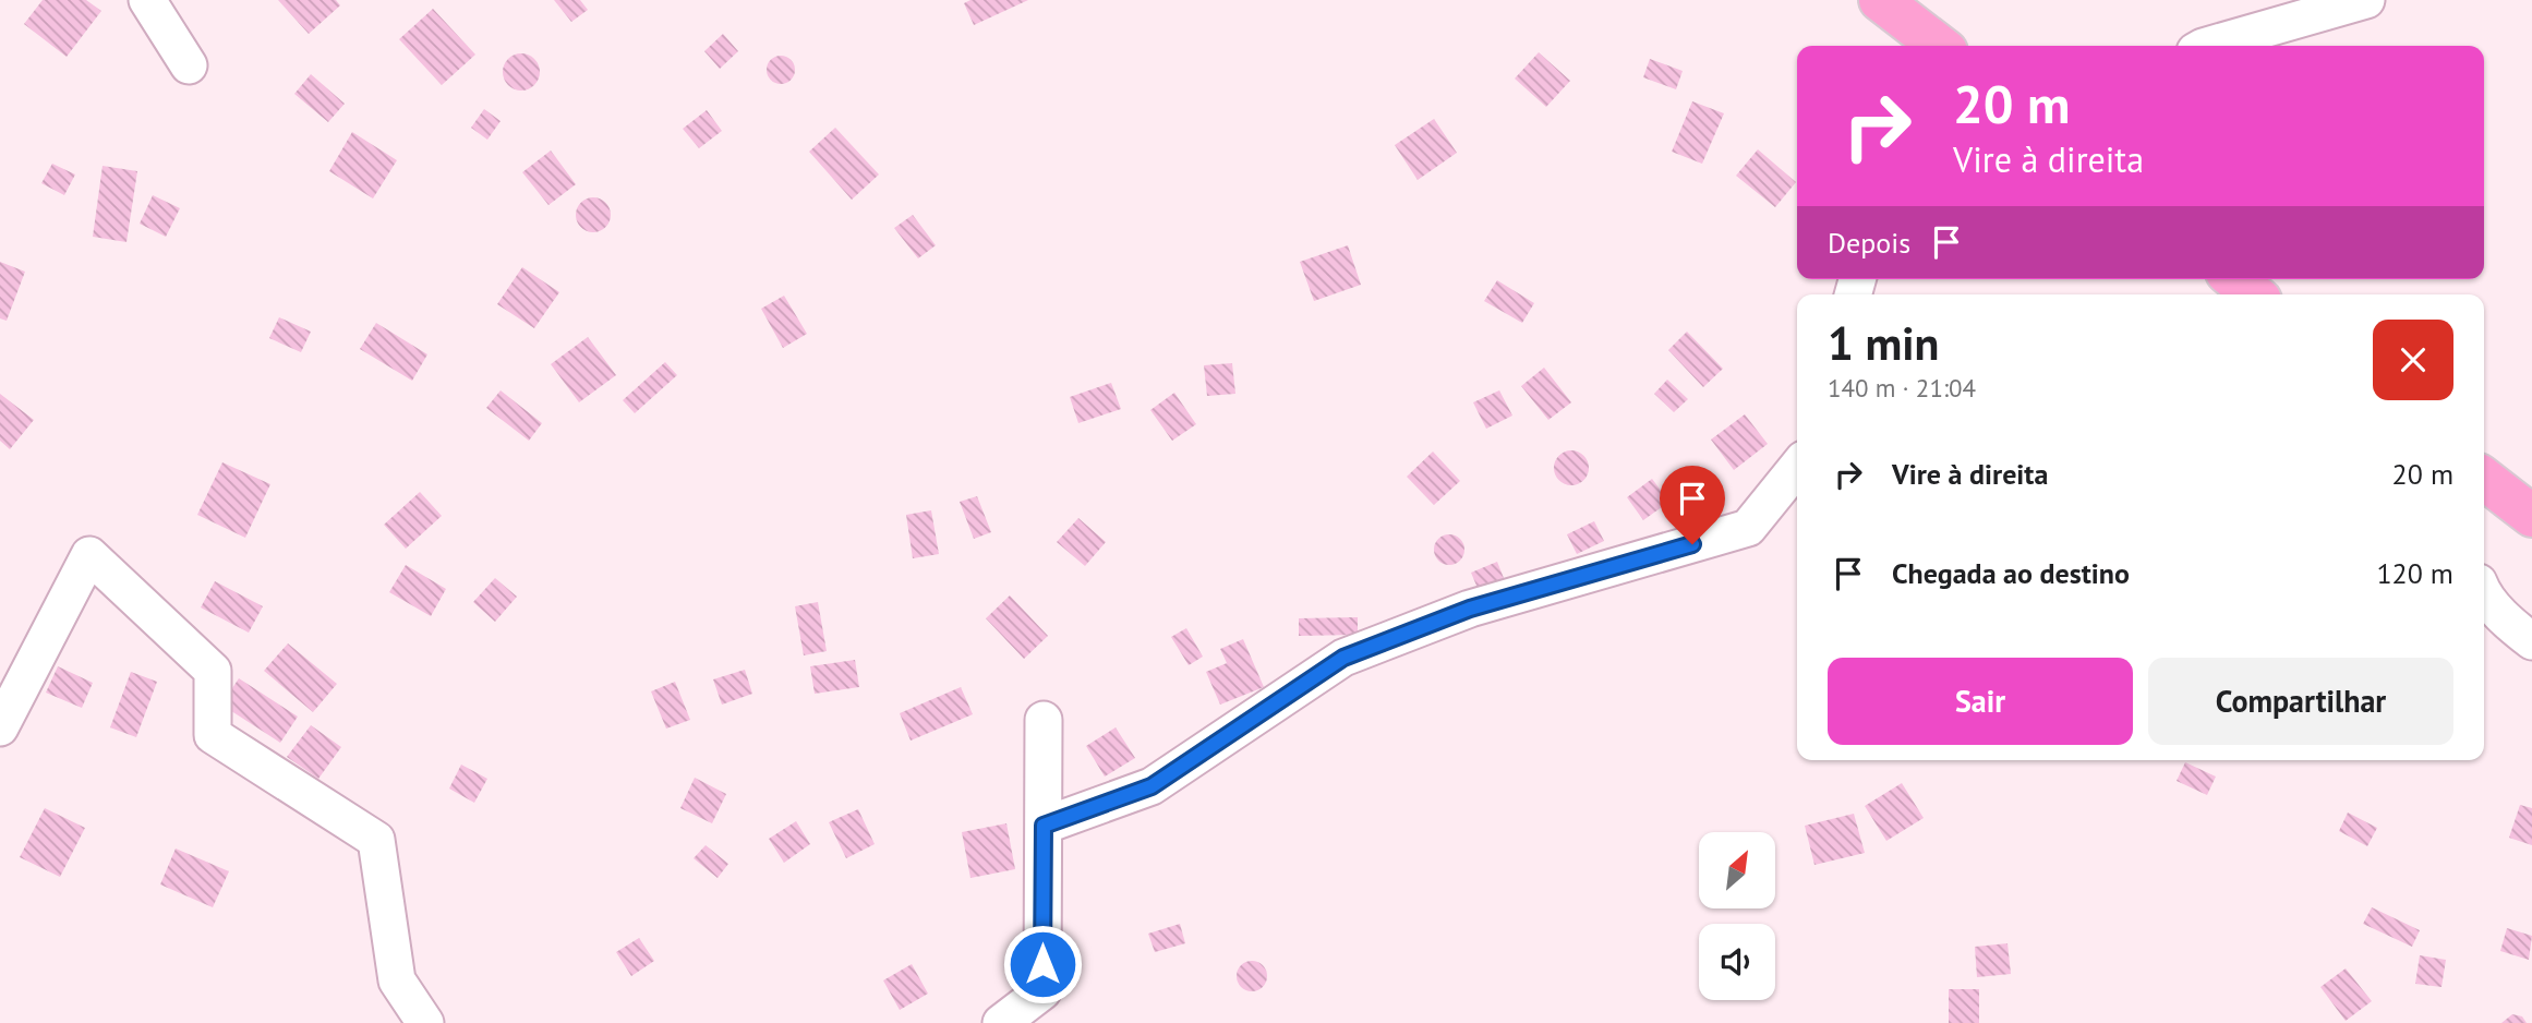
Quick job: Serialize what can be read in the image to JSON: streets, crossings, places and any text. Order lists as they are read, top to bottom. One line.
{"north":"top right","page":{"turn":["20 m","Vire à direita"],"then":"Depois","heading":["1 min","140 m · 21:04"],"list":[{"name":"Vire à direita","value":"20 m"},{"name":"Chegada ao destino","value":"120 m"}],"buttons":["Sair","Compartilhar"]}}
